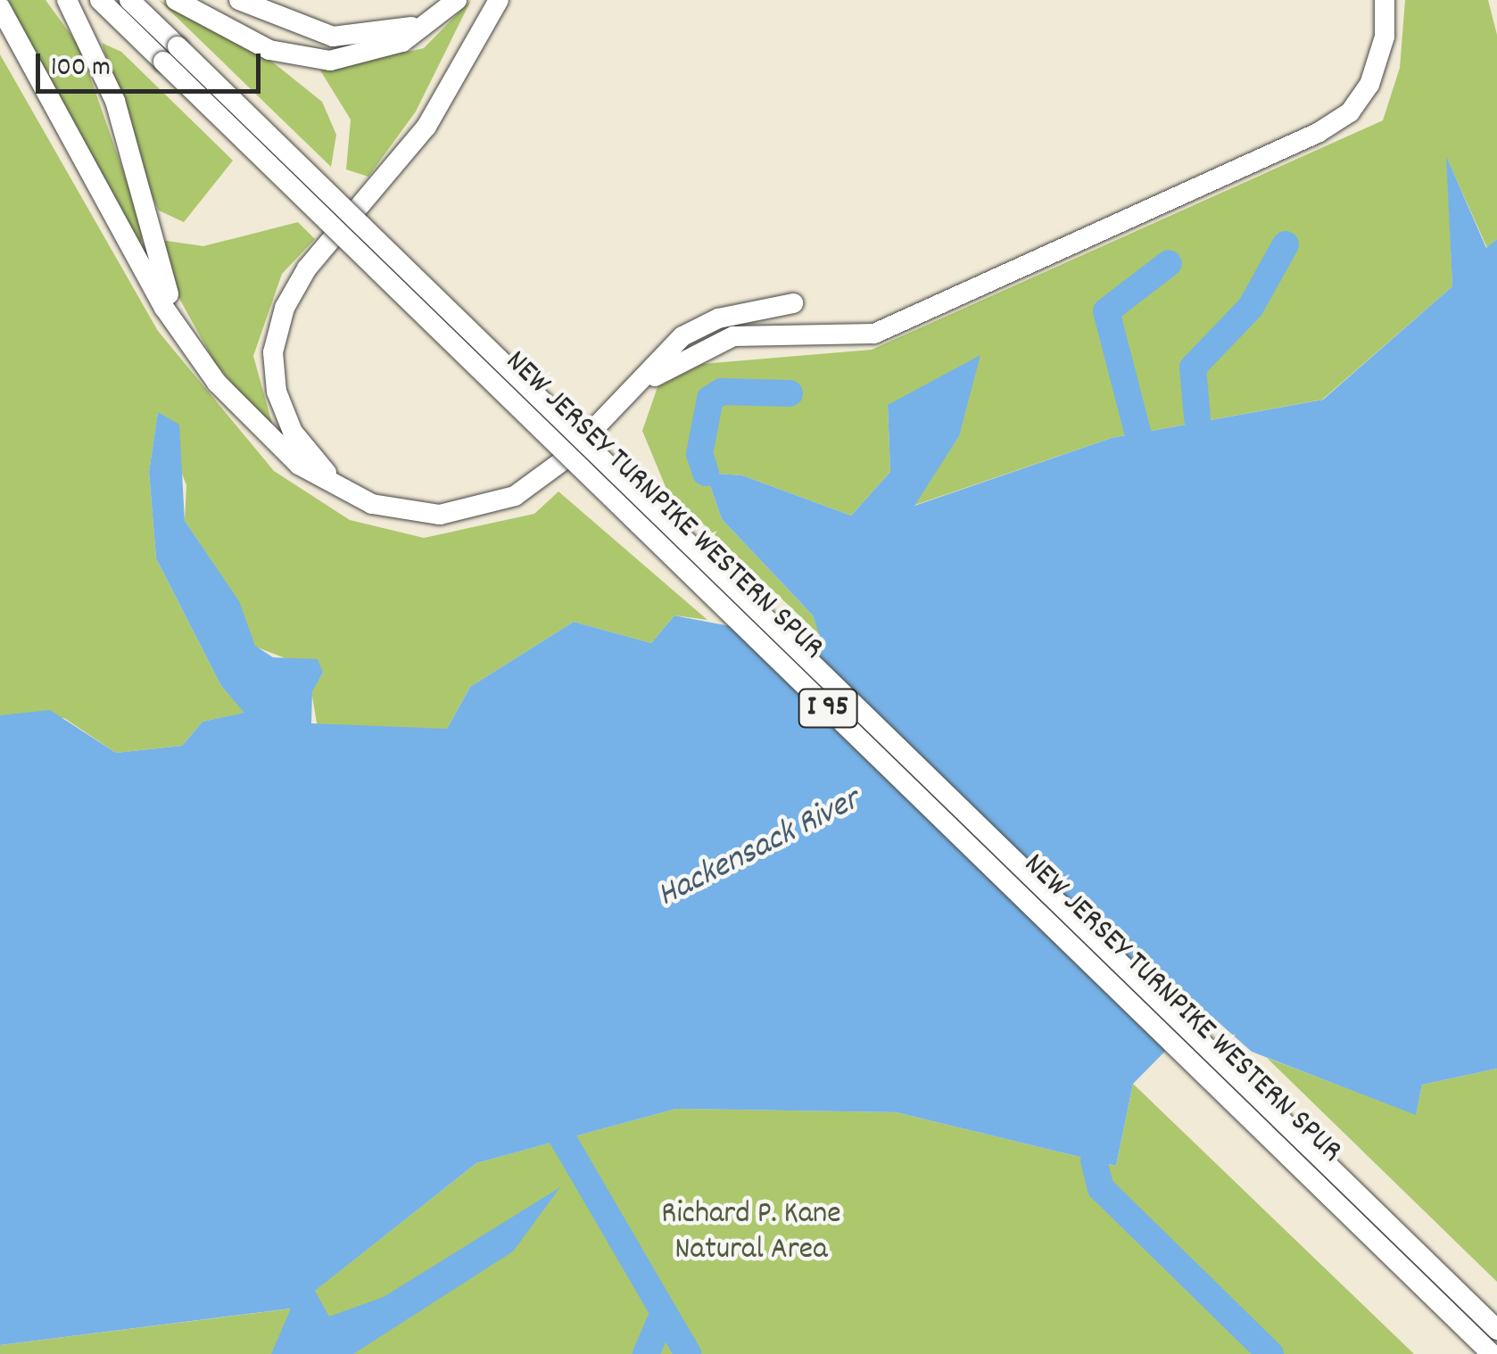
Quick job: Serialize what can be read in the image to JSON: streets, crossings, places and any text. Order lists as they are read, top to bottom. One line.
{"streets":{"highway":["NEW JERSEY TURNPIKE WESTERN SPUR","I 95"]},"water":["Hackensack River"],"parks":["Richard P. Kane Natural Area"],"scale_bar":"100 m"}
